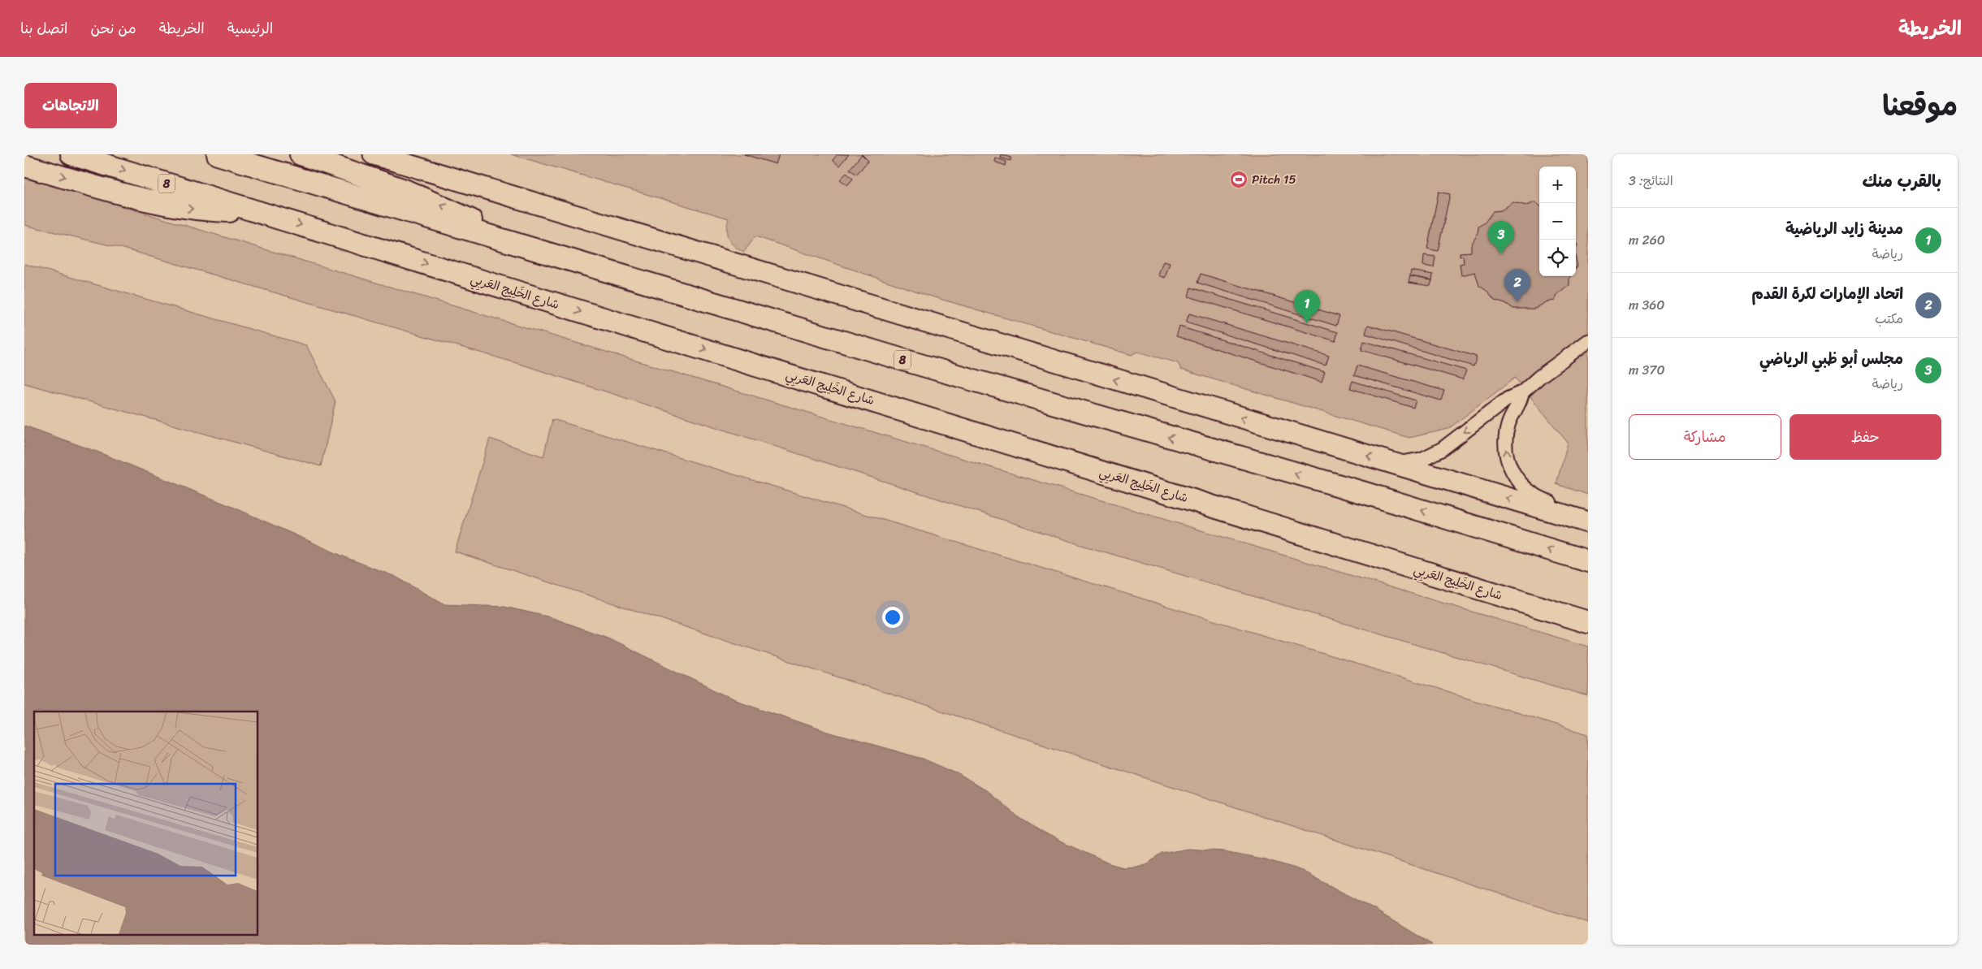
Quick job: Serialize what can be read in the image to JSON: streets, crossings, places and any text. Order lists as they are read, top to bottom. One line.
{"streets":{"highway":["8","شارع الخَلِيج العَربِي"]},"places":{"sports":["Pitch 15"]},"page":{"header":"الخريطة","nav":["الرئيسية","الخريطة","من نحن","اتصل بنا"],"title":"موقعنا","buttons":["الاتجاهات",["حفظ","مشاركة"]],"heading":["بالقرب منك","النتائج: 3"],"map_buttons":["+","−"],"list":[{"mark":"1","name":"مدينة زايد الرياضية","note":"رياضة","value":"260 m"},{"mark":"2","name":"اتحاد الإمارات لكرة القدم","note":"مكتب","value":"360 m"},{"mark":"3","name":"مجلس أبو ظبي الرياضي","note":"رياضة","value":"370 m"}],"pins":["3","2","1"]}}
